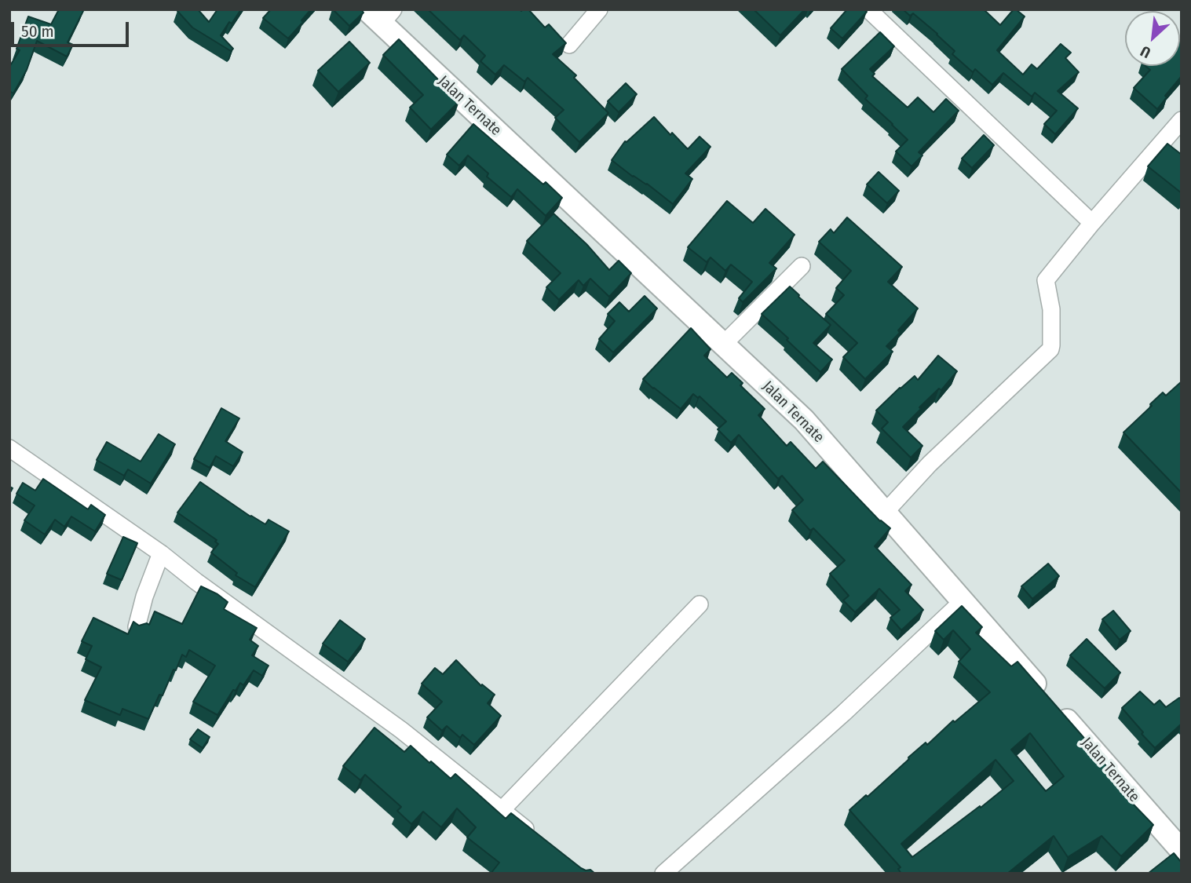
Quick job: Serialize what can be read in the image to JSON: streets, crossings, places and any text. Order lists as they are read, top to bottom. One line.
{"streets":{"street":["Jalan Ternate"]},"scale_bar":"50 m","north":"bottom left"}
